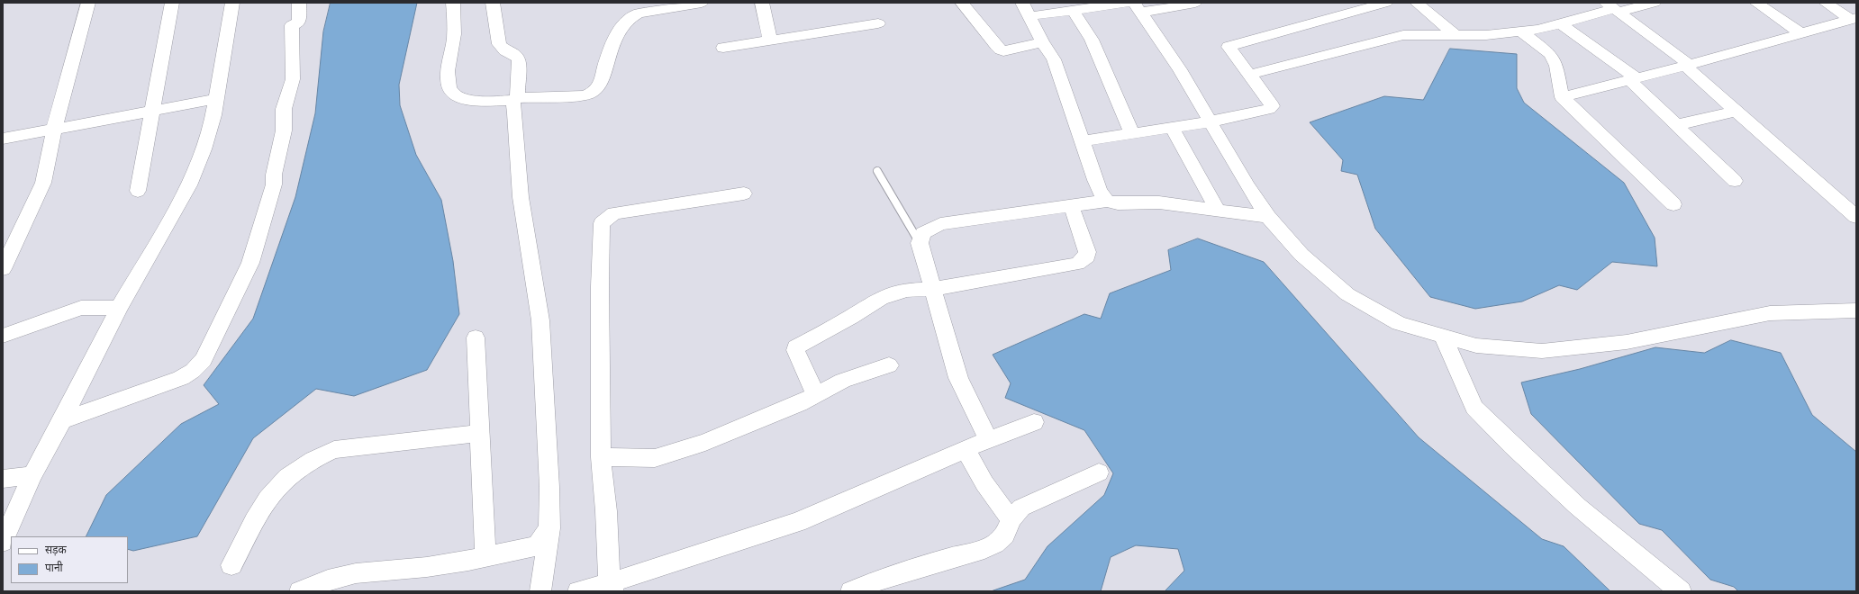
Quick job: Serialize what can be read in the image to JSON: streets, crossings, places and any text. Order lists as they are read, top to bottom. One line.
{"legend":["सड़क","पानी"]}
